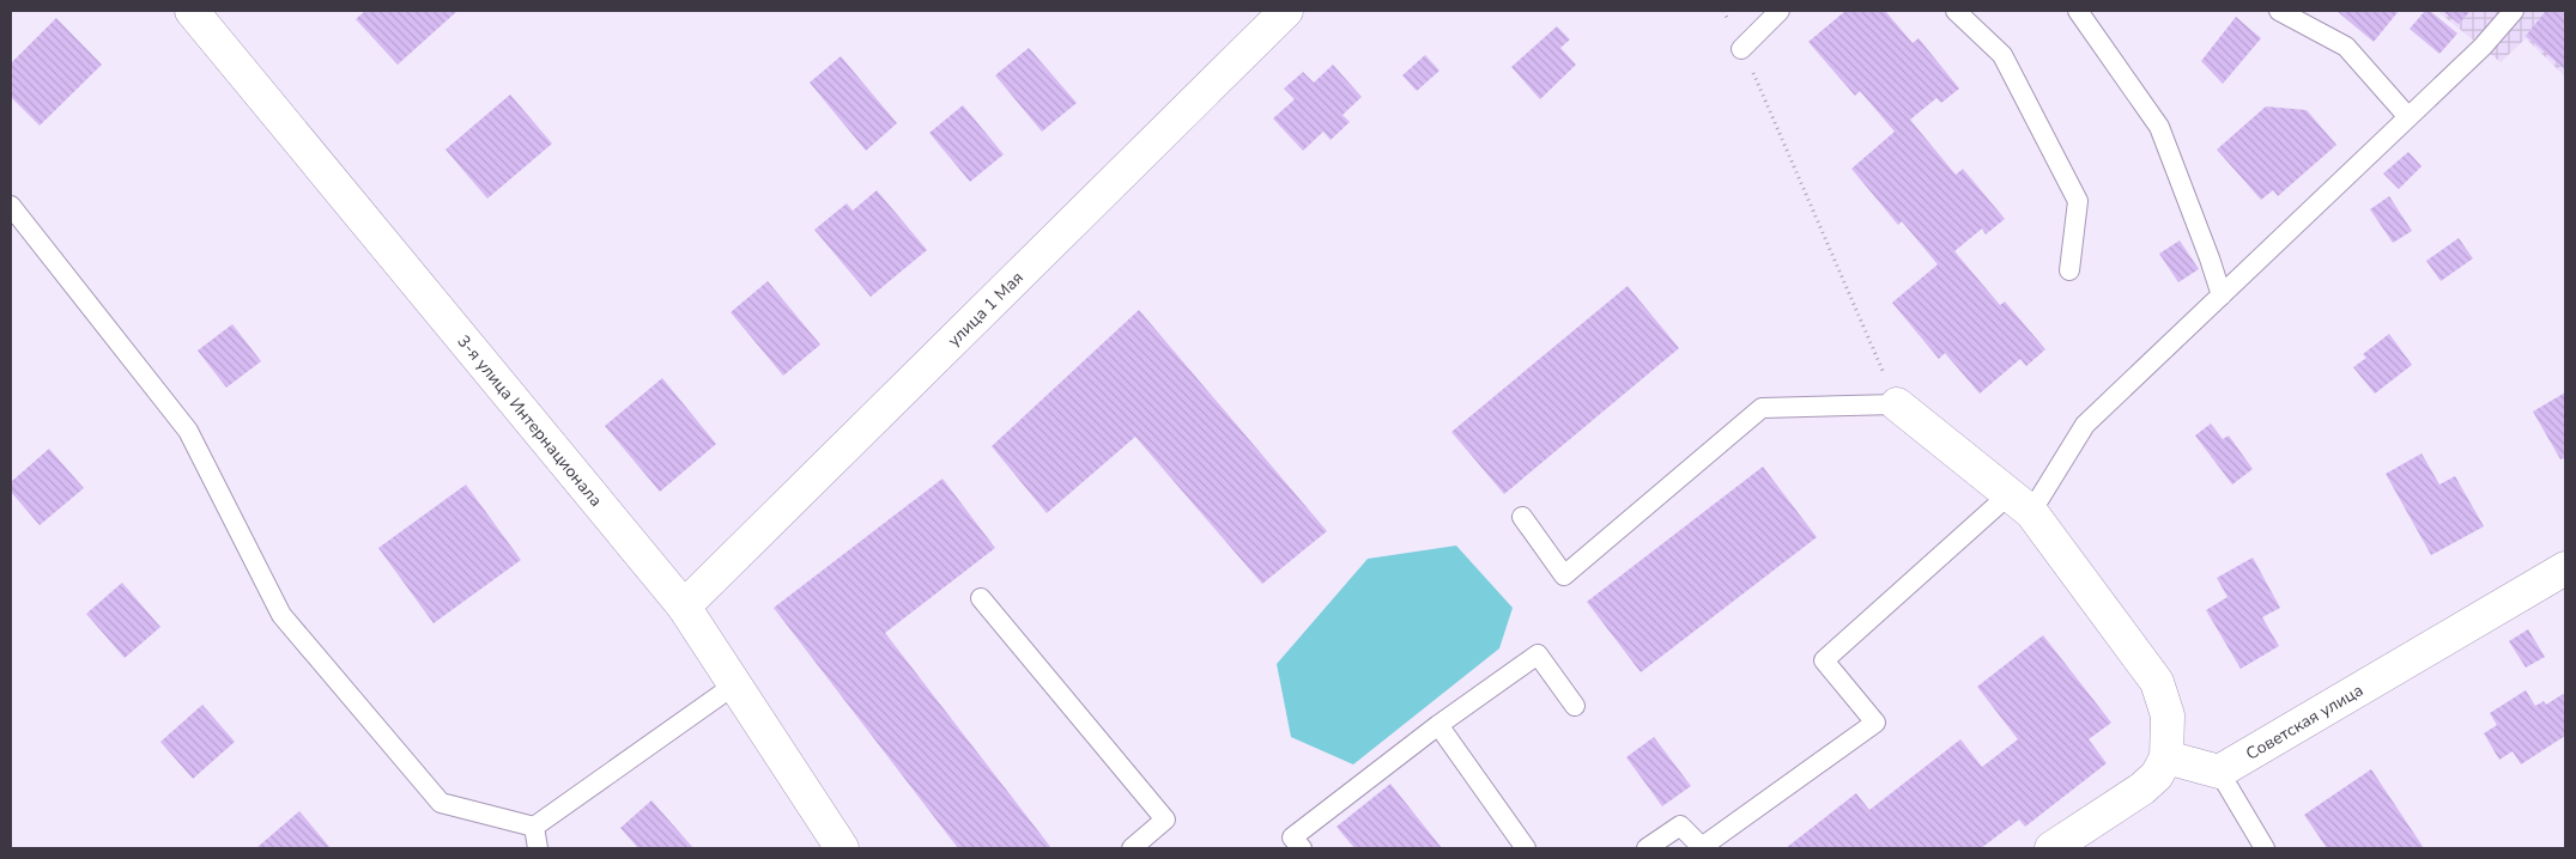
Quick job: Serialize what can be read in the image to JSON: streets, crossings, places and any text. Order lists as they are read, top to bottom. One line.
{"streets":{"street":["улица 1 Мая","3-я улица Интернационала","Советская улица"]},"crossings":[["улица 1 Мая","3-я улица Интернационала"]]}
